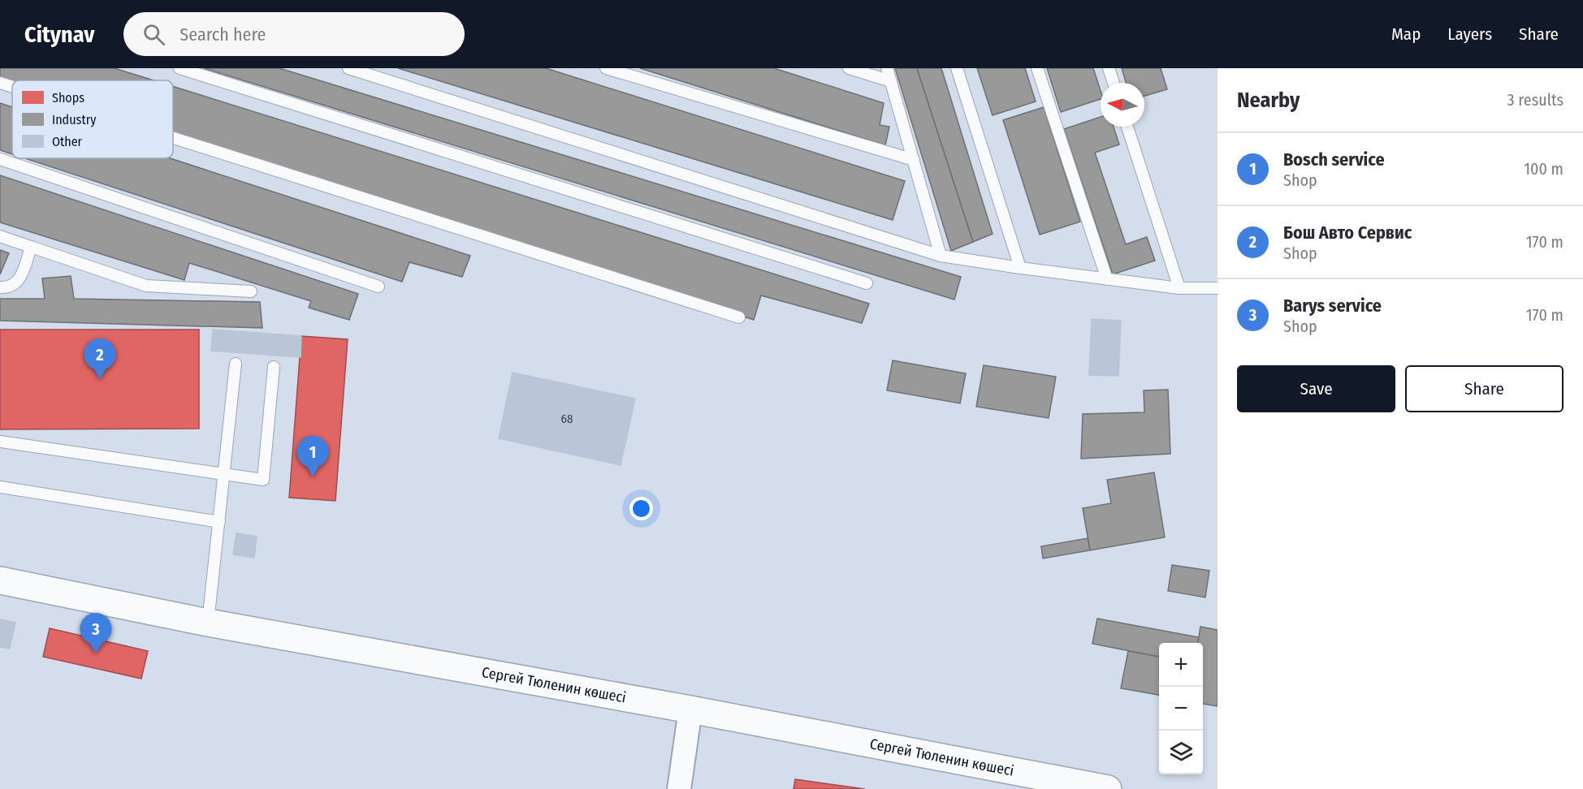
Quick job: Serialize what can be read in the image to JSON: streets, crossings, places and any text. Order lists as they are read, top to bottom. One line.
{"streets":{"main road":["Сергей Тюленин көшесі"]},"house_numbers":["68"],"legend":["Shops","Industry","Other"],"north":"left","page":{"header":"Citynav","search":"Search here","nav":["Map","Layers","Share"],"heading":["Nearby","3 results"],"list":[{"mark":"1","name":"Bosch service","note":"Shop","value":"100 m"},{"mark":"2","name":"Бош Авто Сервис","note":"Shop","value":"170 m"},{"mark":"3","name":"Barys service","note":"Shop","value":"170 m"}],"pins":["2","1","3"],"buttons":["Save","Share"],"map_buttons":["+","−"]}}
